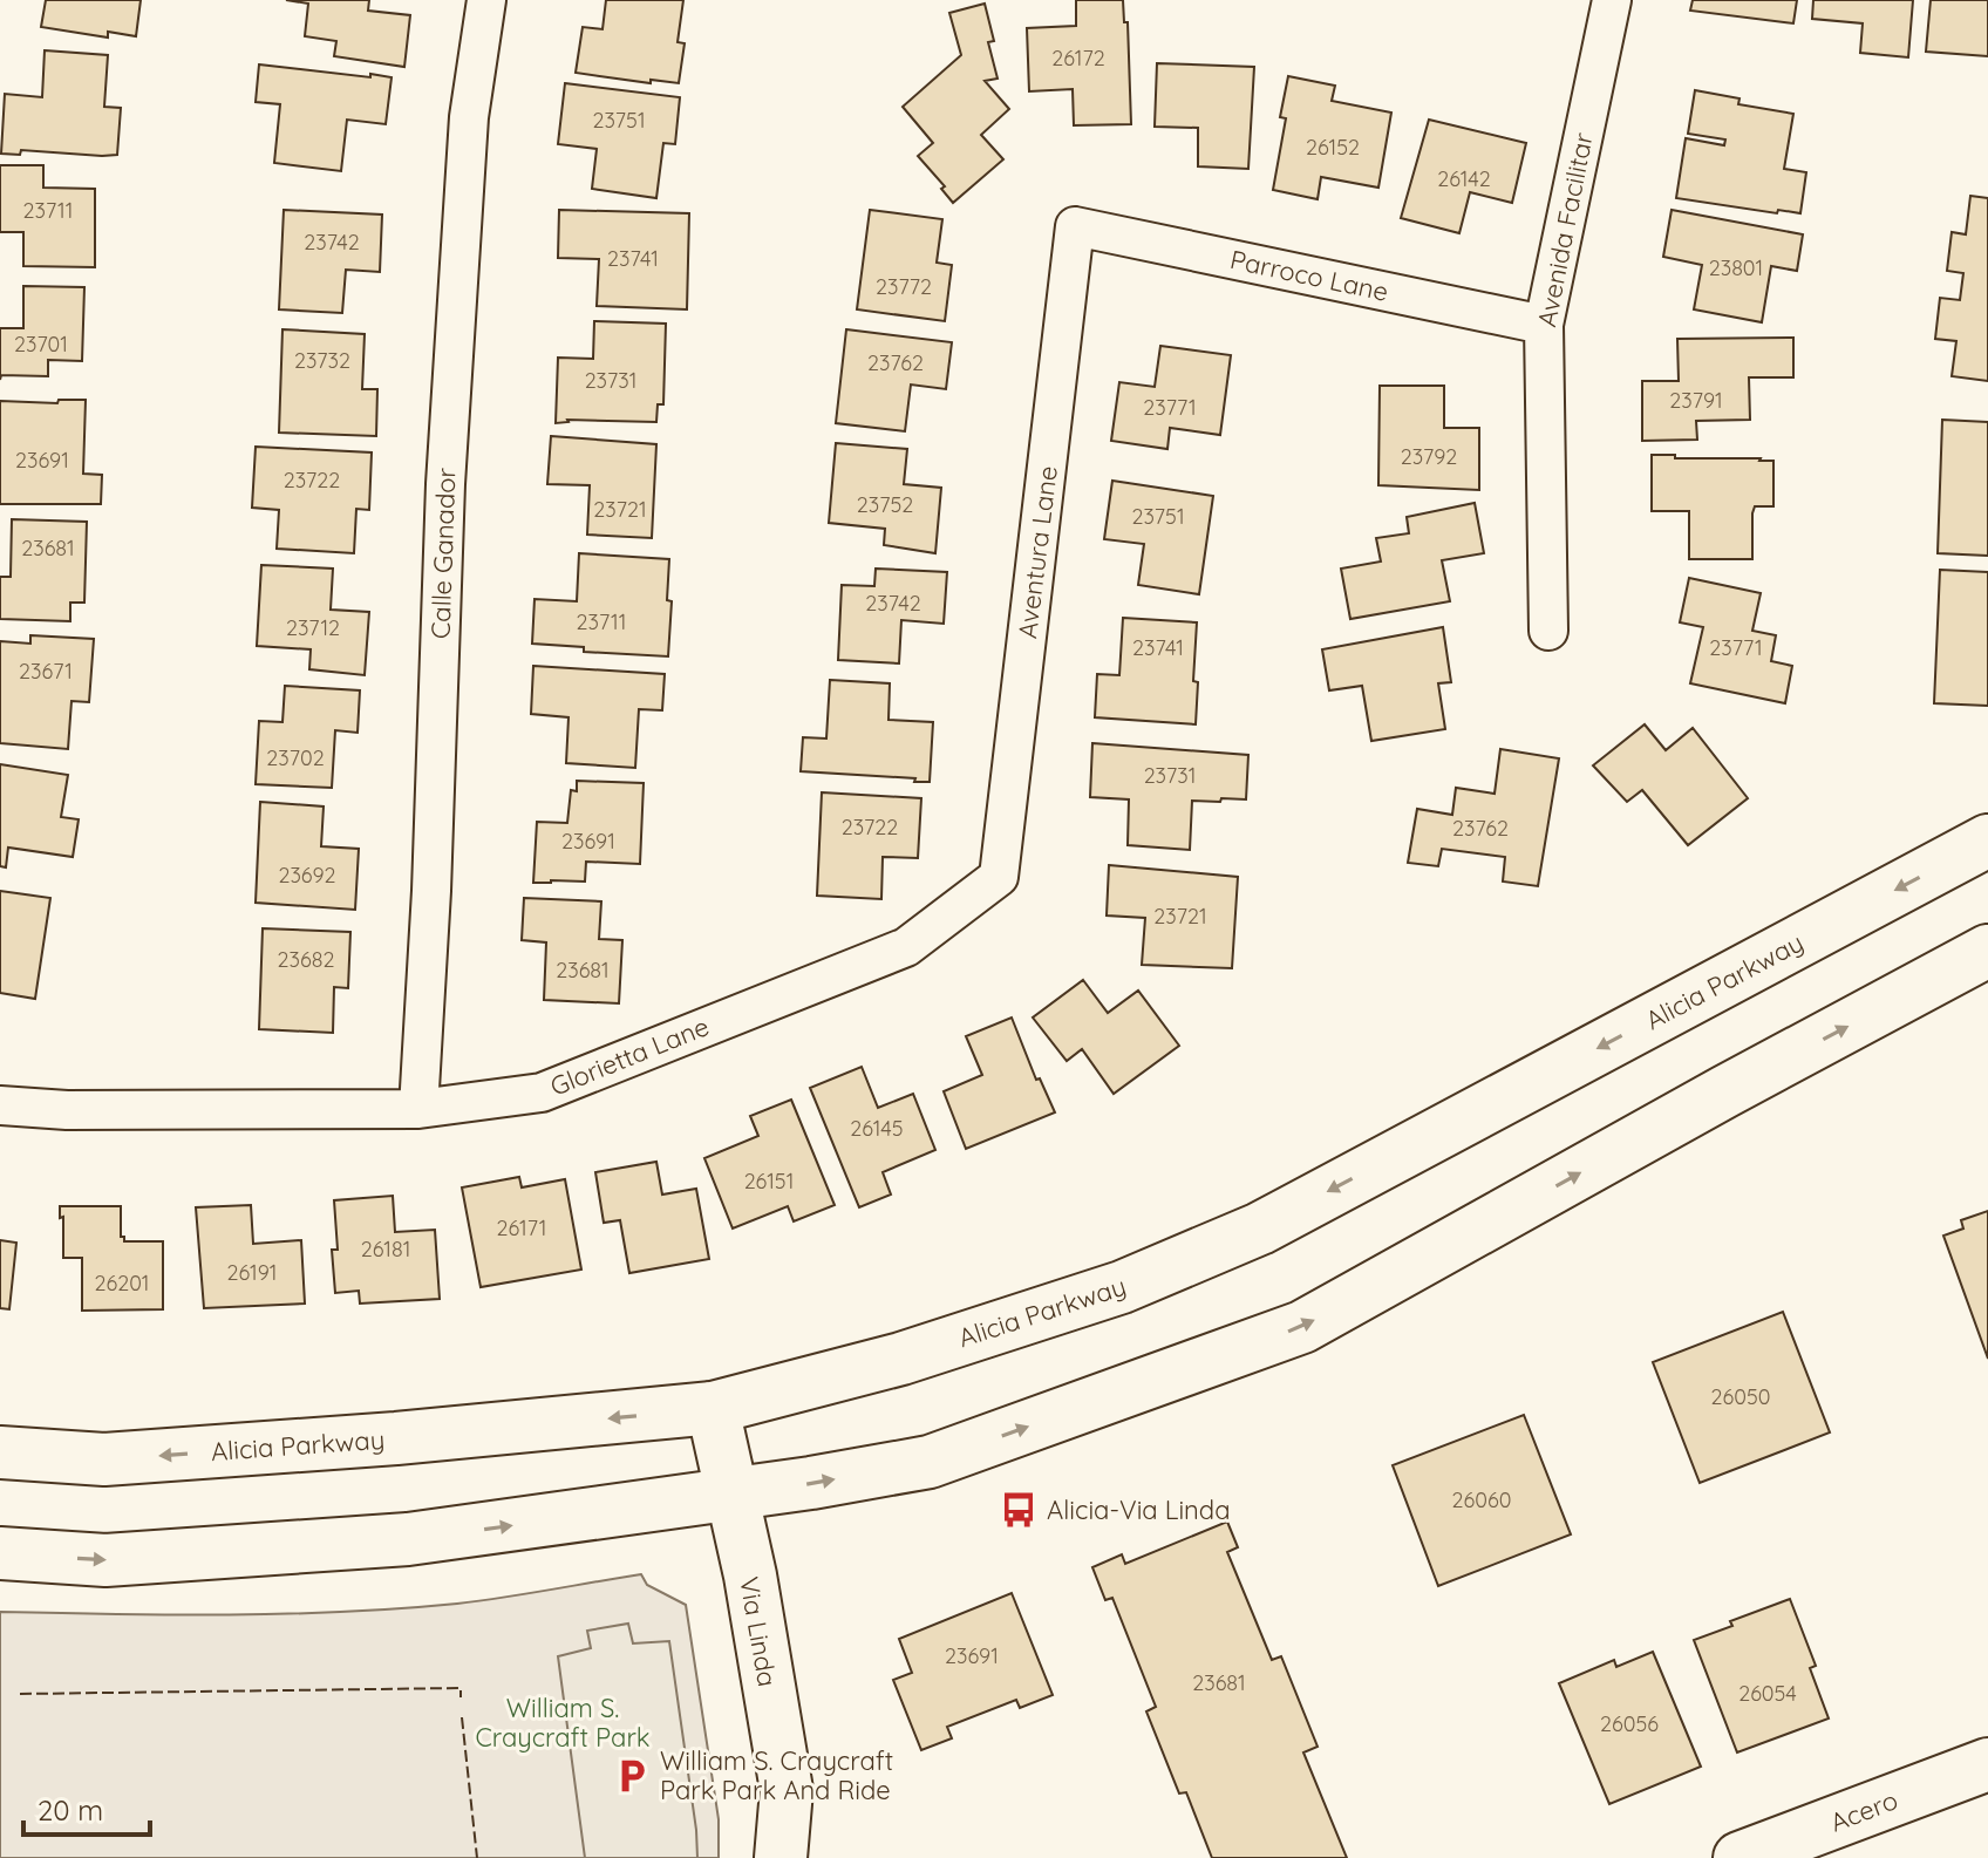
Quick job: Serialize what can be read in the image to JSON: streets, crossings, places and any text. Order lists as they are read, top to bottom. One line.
{"streets":{"main road":["Alicia Parkway","Via Linda","Acero"],"street":["Avenida Facilitar","Parroco Lane","Aventura Lane","Calle Ganador","Glorietta Lane"]},"crossings":[["Avenida Facilitar","Parroco Lane"],["Parroco Lane","Aventura Lane"],["Aventura Lane","Glorietta Lane"],["Calle Ganador","Glorietta Lane"],["Alicia Parkway","Via Linda"]],"parks":["William S. Craycraft Park"],"places":{"bus stop":["Alicia-Via Linda"],"parking":["William S. Craycraft Park Park And Ride"]},"house_numbers":["26172","23751","26152","26142","23711","23742","23741","23801","23772","23701","23732","23762","23731","23791","23771","23792","23691","23722","23752","23721","23751","23681","23742","23711","23712","23741","23771","23671","23702","23731","23722","23762","23691","23692","23721","23682","23681","26145","26151","26171","26181","26191","26201","26050","26060","23691","23681","26054","26056"],"scale_bar":"20 m"}
